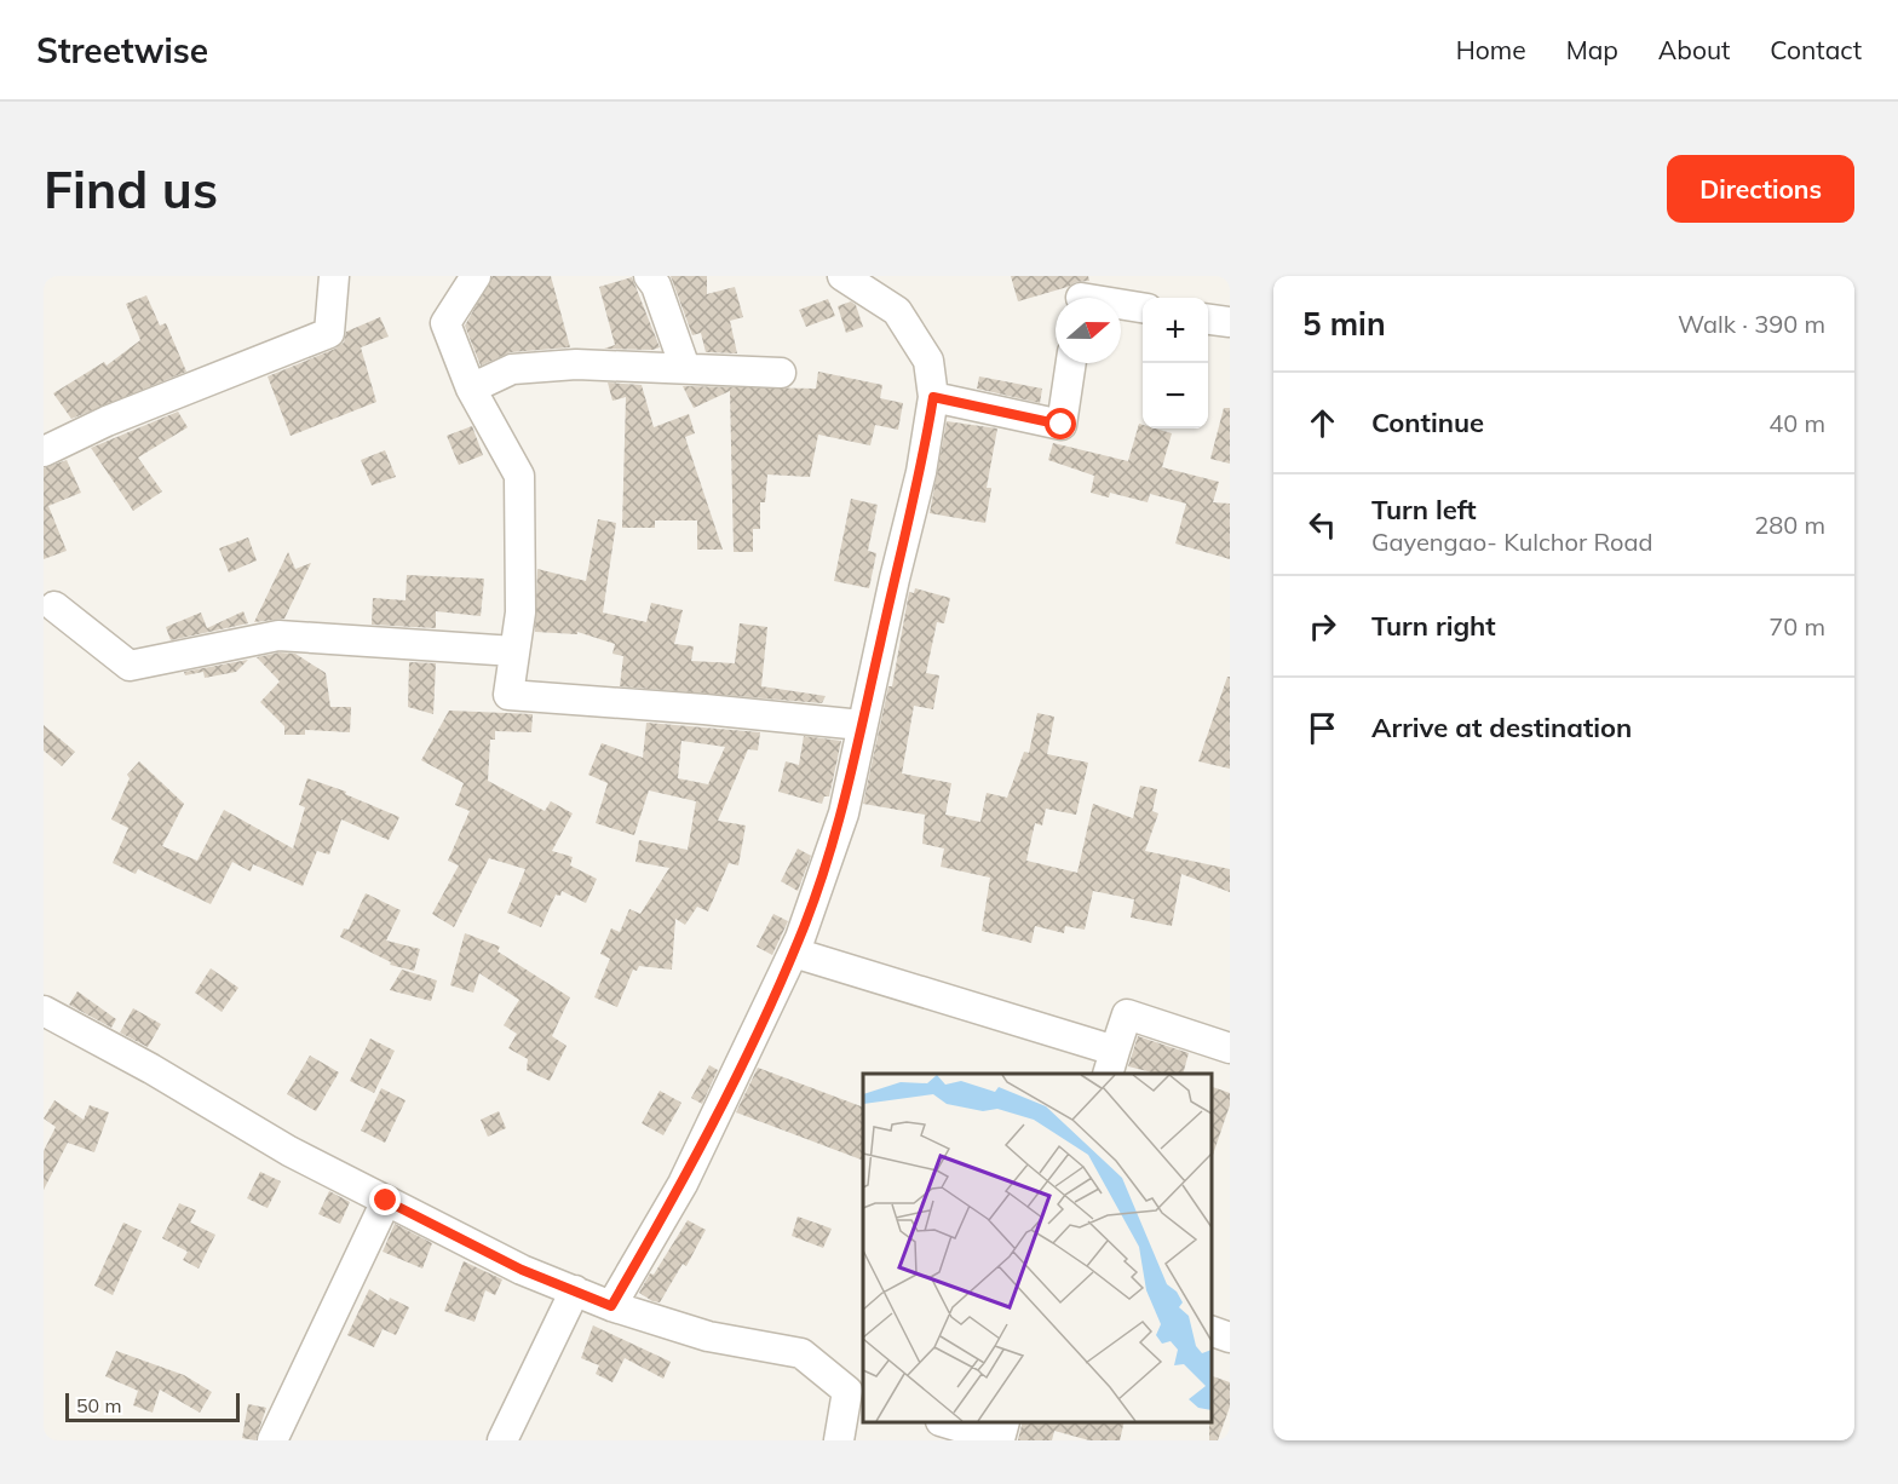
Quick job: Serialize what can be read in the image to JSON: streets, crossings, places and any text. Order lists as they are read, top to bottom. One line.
{"scale_bar":"50 m","north":"right","page":{"header":"Streetwise","nav":["Home","Map","About","Contact"],"buttons":"Directions","title":"Find us","heading":["5 min","Walk · 390 m"],"map_buttons":["+","−"],"list":[["Continue","40 m"],["Turn left","Gayengao- Kulchor Road","280 m"],["Turn right","70 m"],"Arrive at destination"],"scale":"50 m"}}
